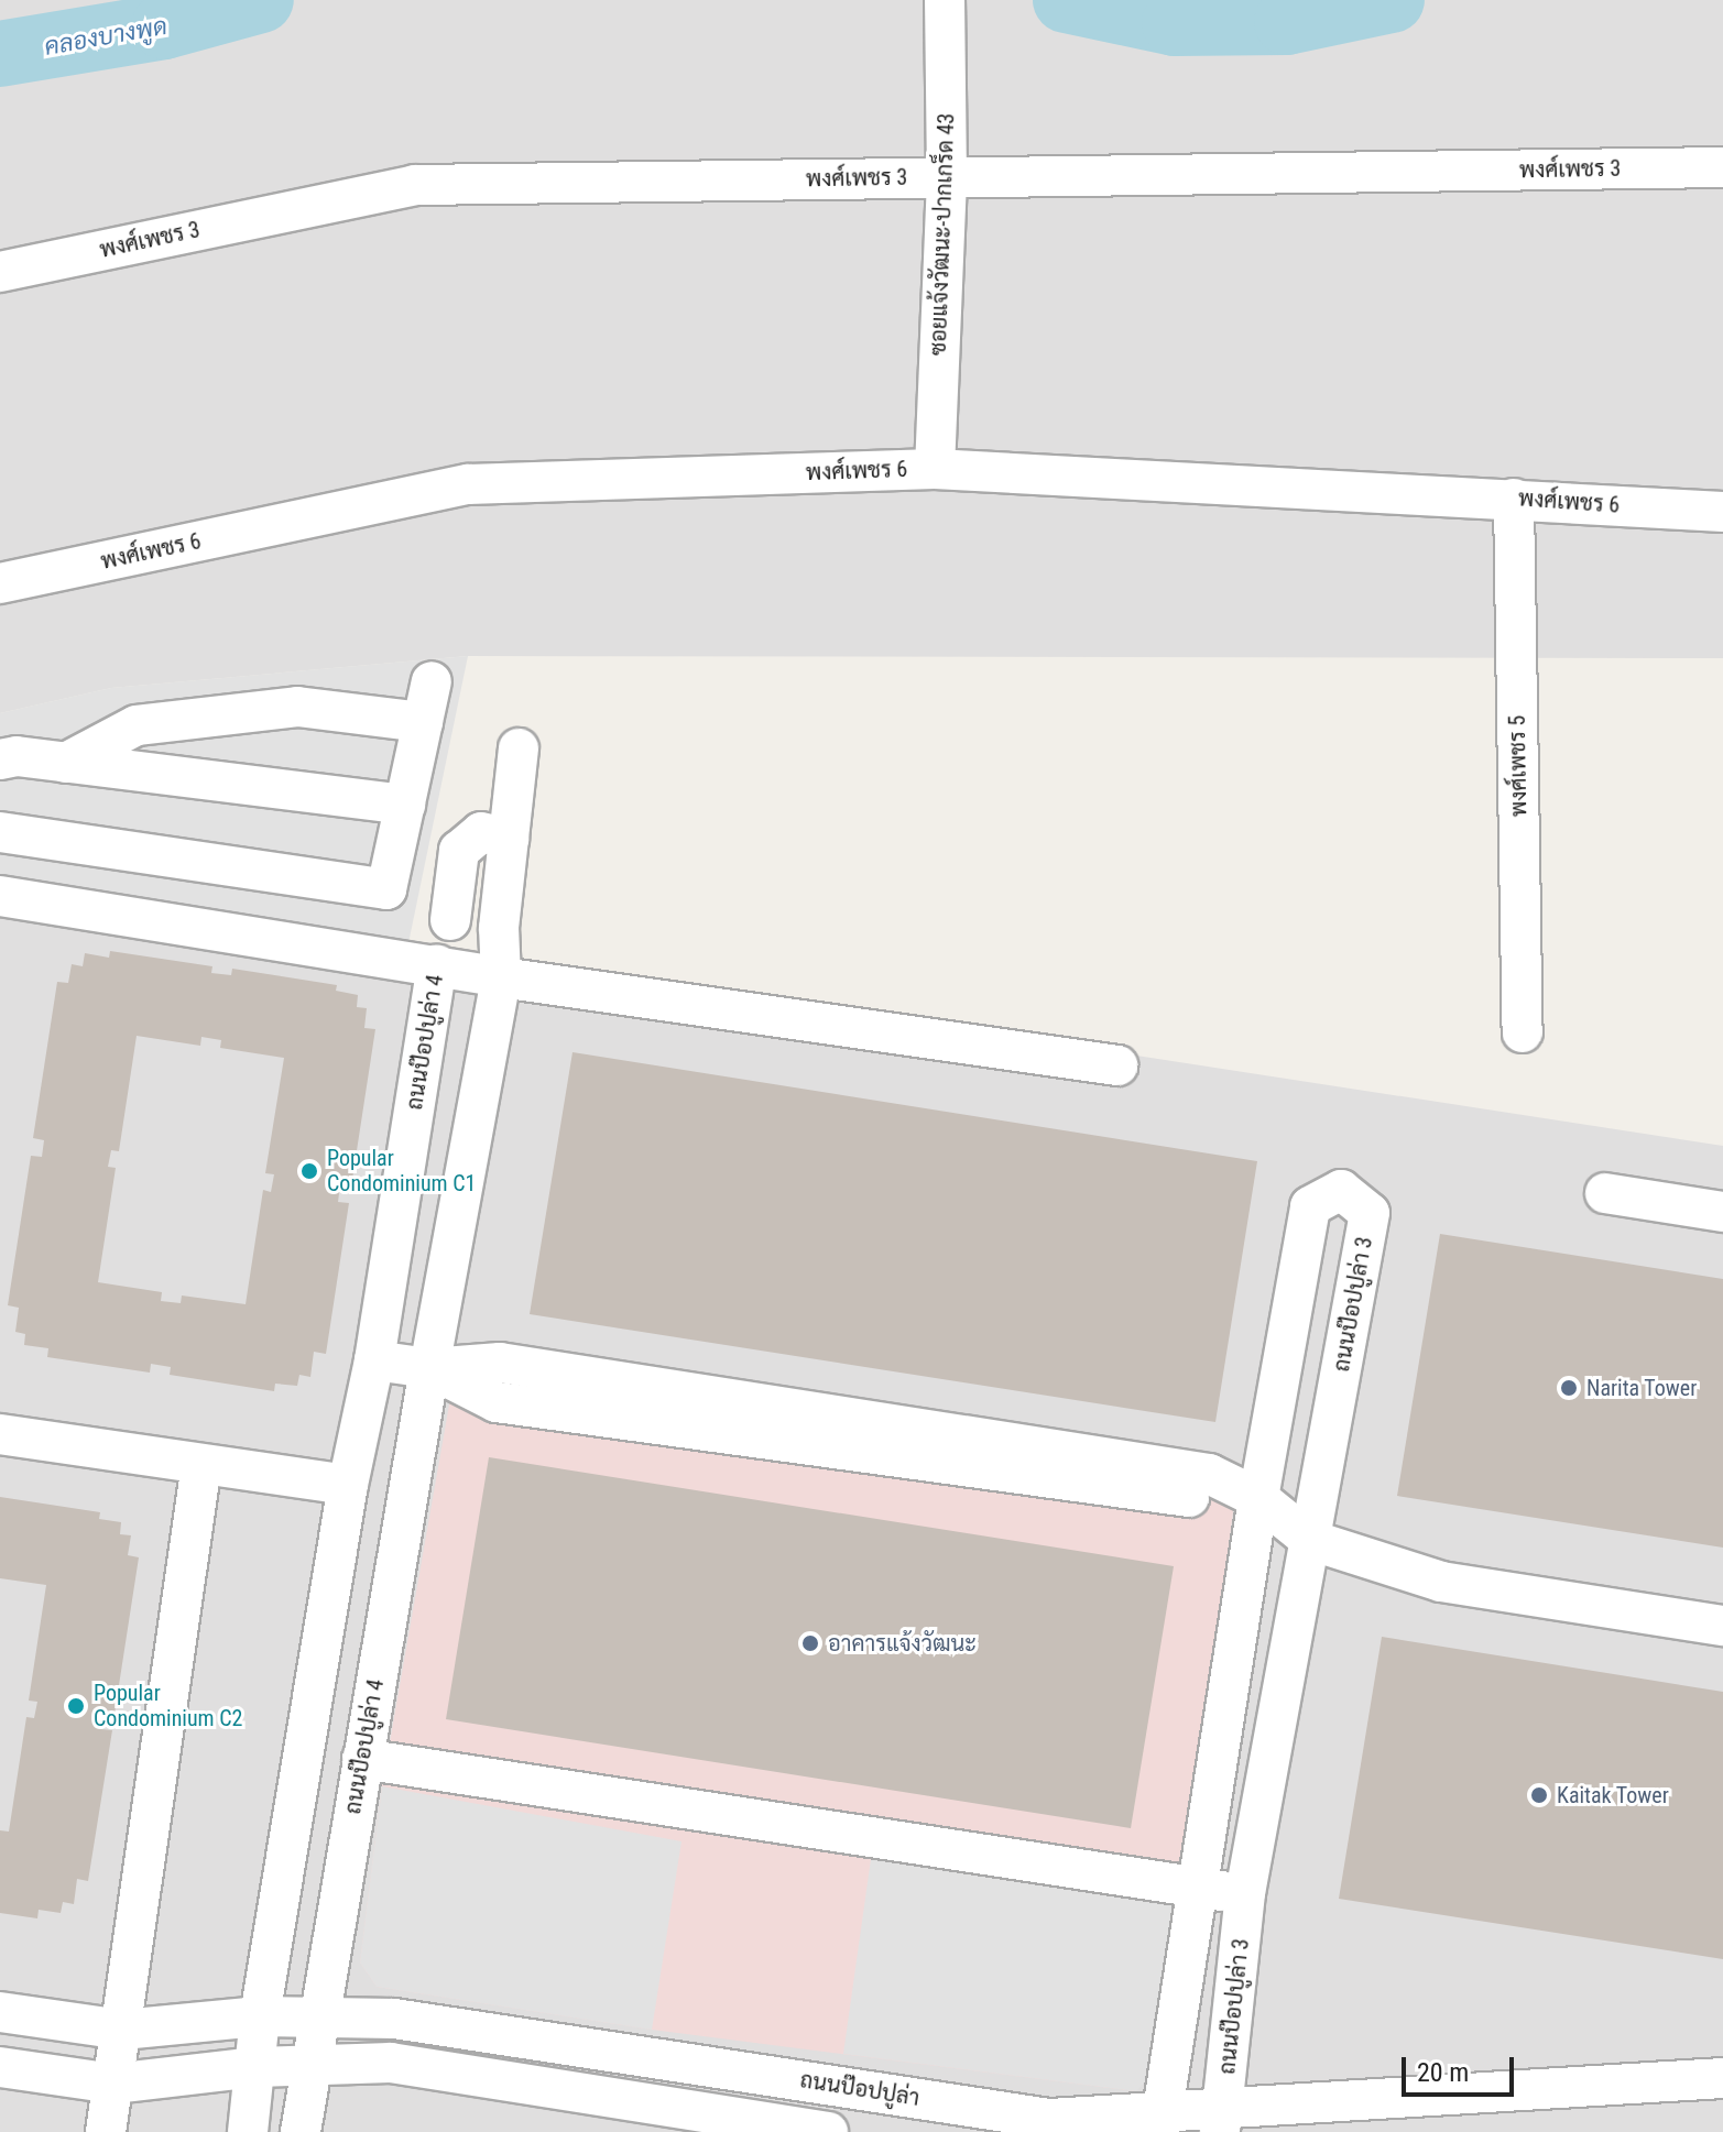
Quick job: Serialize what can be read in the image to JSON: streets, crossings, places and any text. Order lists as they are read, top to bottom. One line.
{"streets":{"street":["พงศ์เพชร 3","ซอยแจ้งวัฒนะ-ปากเกร็ด 43","พงศ์เพชร 6","พงศ์เพชร 5","ถนนป๊อปปูล่า 4","ถนนป๊อปปูล่า 3","ถนนป๊อปปูล่า"]},"crossings":[["พงศ์เพชร 3","ซอยแจ้งวัฒนะ-ปากเกร็ด 43"],["ซอยแจ้งวัฒนะ-ปากเกร็ด 43","พงศ์เพชร 6"],["พงศ์เพชร 6","พงศ์เพชร 5"],["ถนนป๊อปปูล่า 4","ถนนป๊อปปูล่า"],["ถนนป๊อปปูล่า 3","ถนนป๊อปปูล่า"]],"water":["คลองบางพูด"],"places":["Popular Condominium C1","Narita Tower","อาคารแจ้งวัฒนะ","Popular Condominium C2","Kaitak Tower"],"scale_bar":"20 m"}
